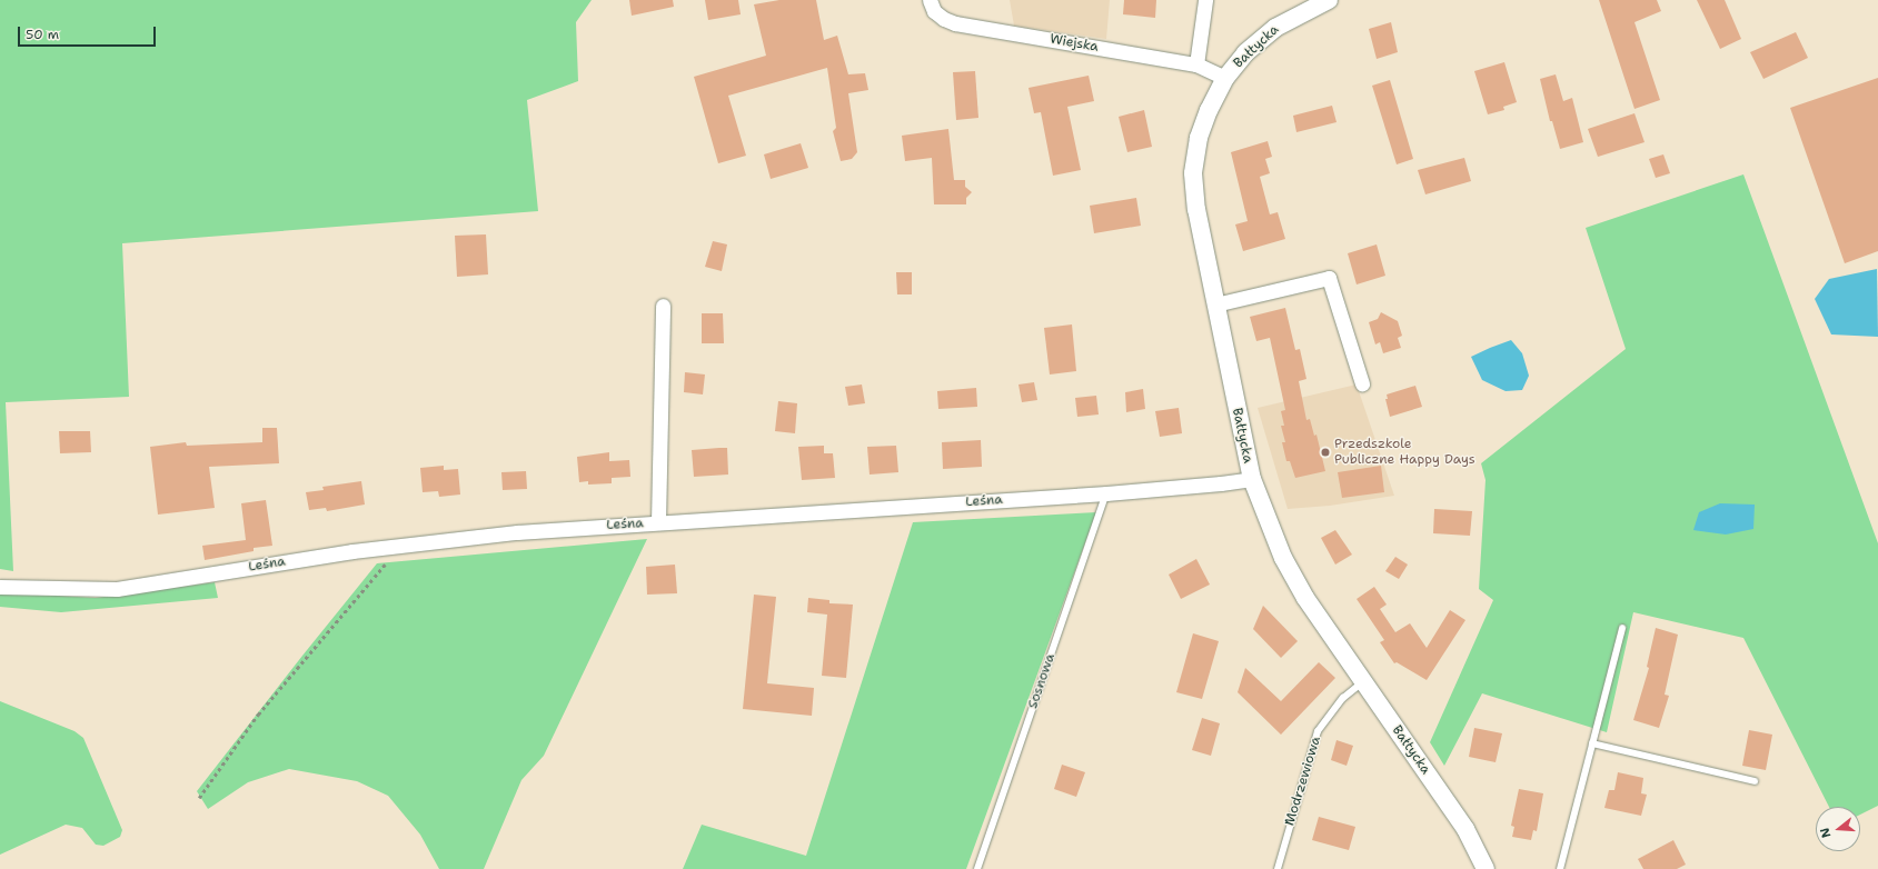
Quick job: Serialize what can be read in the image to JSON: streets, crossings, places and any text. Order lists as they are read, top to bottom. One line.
{"streets":{"street":["Wiejska","Bałtycka","Leśna"],"lane":["Sosnowa","Modrzewiowa"]},"crossings":[["Wiejska","Bałtycka"],["Bałtycka","Leśna"],["Bałtycka","Modrzewiowa"],["Leśna","Sosnowa"]],"places":["Przedszkole Publiczne Happy Days"],"scale_bar":"50 m","north":"left"}
